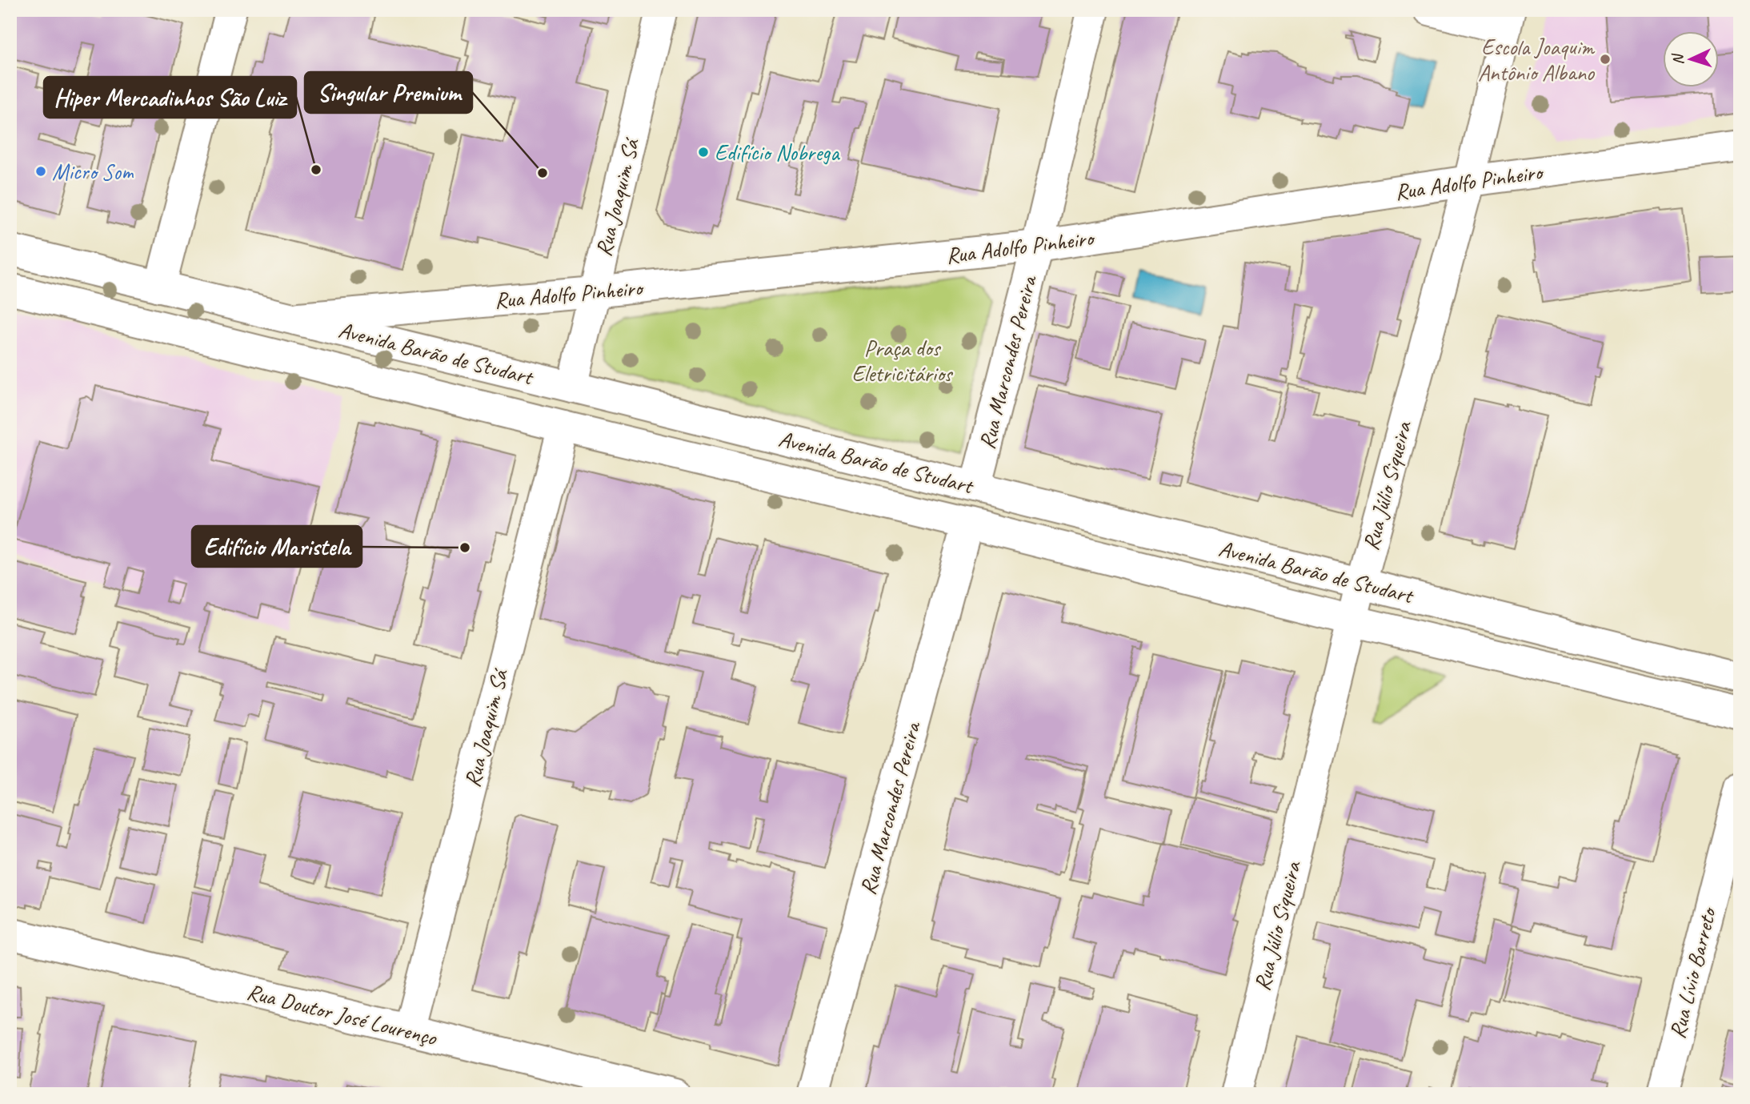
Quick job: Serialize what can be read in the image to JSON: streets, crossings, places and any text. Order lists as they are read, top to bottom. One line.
{"streets":{"street":["Rua Adolfo Pinheiro","Rua Joaquim Sá","Avenida Barão de Studart","Rua Marcondes Pereira","Rua Júlio Siqueira","Rua Lívio Barreto","Rua Doutor José Lourenço"]},"crossings":[["Rua Adolfo Pinheiro","Rua Joaquim Sá"],["Rua Adolfo Pinheiro","Avenida Barão de Studart"],["Rua Adolfo Pinheiro","Rua Marcondes Pereira"],["Rua Adolfo Pinheiro","Rua Júlio Siqueira"],["Rua Joaquim Sá","Avenida Barão de Studart"],["Rua Joaquim Sá","Rua Doutor José Lourenço"],["Avenida Barão de Studart","Rua Marcondes Pereira"],["Avenida Barão de Studart","Rua Júlio Siqueira"]],"parks":["Praça dos Eletricitários"],"places":["Escola Joaquim Antônio Albano","Edifício Nobrega","Hiper Mercadinhos São Luiz","Micro Som","Singular Premium","Edifício Maristela"],"north":"left"}
